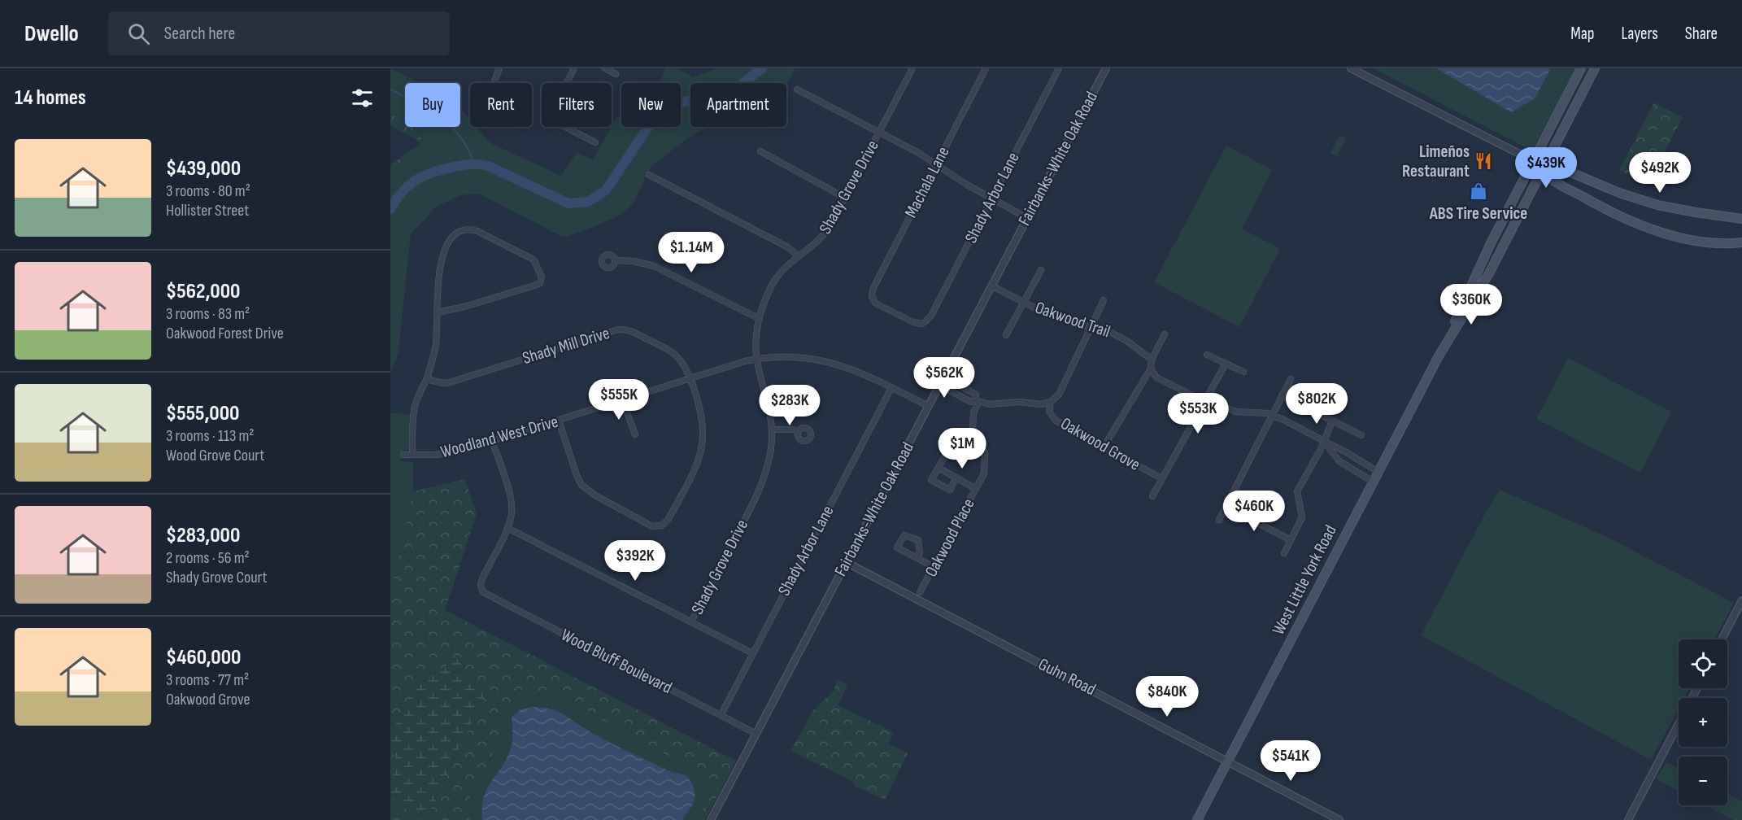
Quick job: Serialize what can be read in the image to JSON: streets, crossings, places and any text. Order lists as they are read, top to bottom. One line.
{"streets":{"main road":["West Little York Road"],"street":["Fairbanks-White Oak Road","Machala Lane","Shady Grove Drive","Shady Arbor Lane","Oakwood Trail","Shady Mill Drive","Woodland West Drive","Oakwood Grove","Oakwood Place","Wood Bluff Boulevard","Guhn Road"]},"crossings":[["Fairbanks-White Oak Road","Oakwood Trail"],["Fairbanks-White Oak Road","Woodland West Drive"],["Fairbanks-White Oak Road","Wood Bluff Boulevard"],["Fairbanks-White Oak Road","Guhn Road"],["Machala Lane","Shady Arbor Lane"],["Shady Grove Drive","Woodland West Drive"],["Shady Arbor Lane","Woodland West Drive"],["Shady Arbor Lane","Wood Bluff Boulevard"],["Shady Mill Drive","Woodland West Drive"],["West Little York Road","Guhn Road"]],"places":{"restaurant":["Limeños Restaurant"],"shop":["ABS Tire Service"]},"page":{"header":"Dwello","search":"Search here","nav":["Map","Layers","Share"],"heading":"14 homes","chip":["Buy","Rent","Filters","New","Apartment"],"list":[{"name":"$439,000","note":"3 rooms · 80 m² · Hollister Street"},{"name":"$562,000","note":"3 rooms · 83 m² · Oakwood Forest Drive"},{"name":"$555,000","note":"3 rooms · 113 m² · Wood Grove Court"},{"name":"$283,000","note":"2 rooms · 56 m² · Shady Grove Court"},{"name":"$460,000","note":"3 rooms · 77 m² · Oakwood Grove"}],"price":["$439K","$492K","$1.14M","$360K","$562K","$555K","$802K","$283K","$553K","$1M","$460K","$392K","$840K","$541K"],"map_buttons":["+","−"]}}
